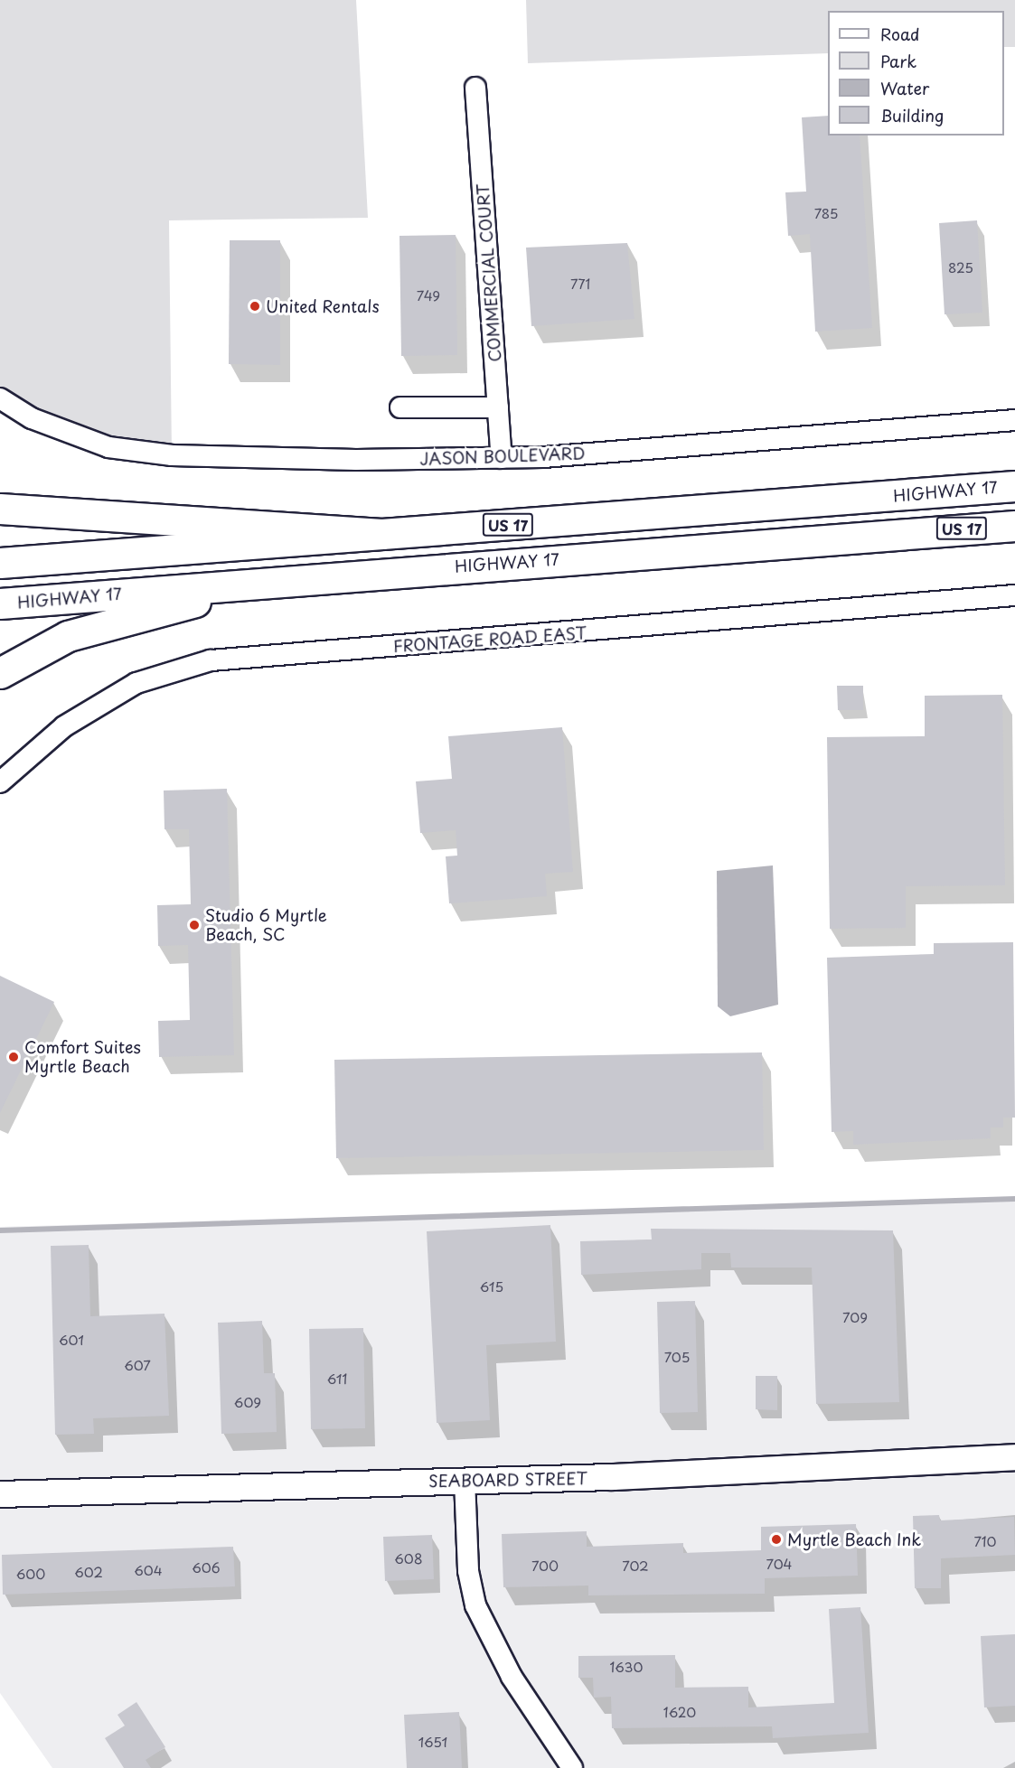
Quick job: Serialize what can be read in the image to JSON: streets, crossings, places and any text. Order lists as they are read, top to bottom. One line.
{"streets":{"highway":["HIGHWAY 17","US 17"],"street":["COMMERCIAL COURT","JASON BOULEVARD","FRONTAGE ROAD EAST","SEABOARD STREET"]},"crossings":[["COMMERCIAL COURT","JASON BOULEVARD"]],"places":["United Rentals","Studio 6 Myrtle Beach, SC","Comfort Suites Myrtle Beach","Myrtle Beach Ink"],"house_numbers":["785","825","771","749","615","709","601","705","607","611","609","710","608","704","700","702","606","604","602","600","1630","1620","1651"],"legend":["Road","Park","Water","Building"]}
